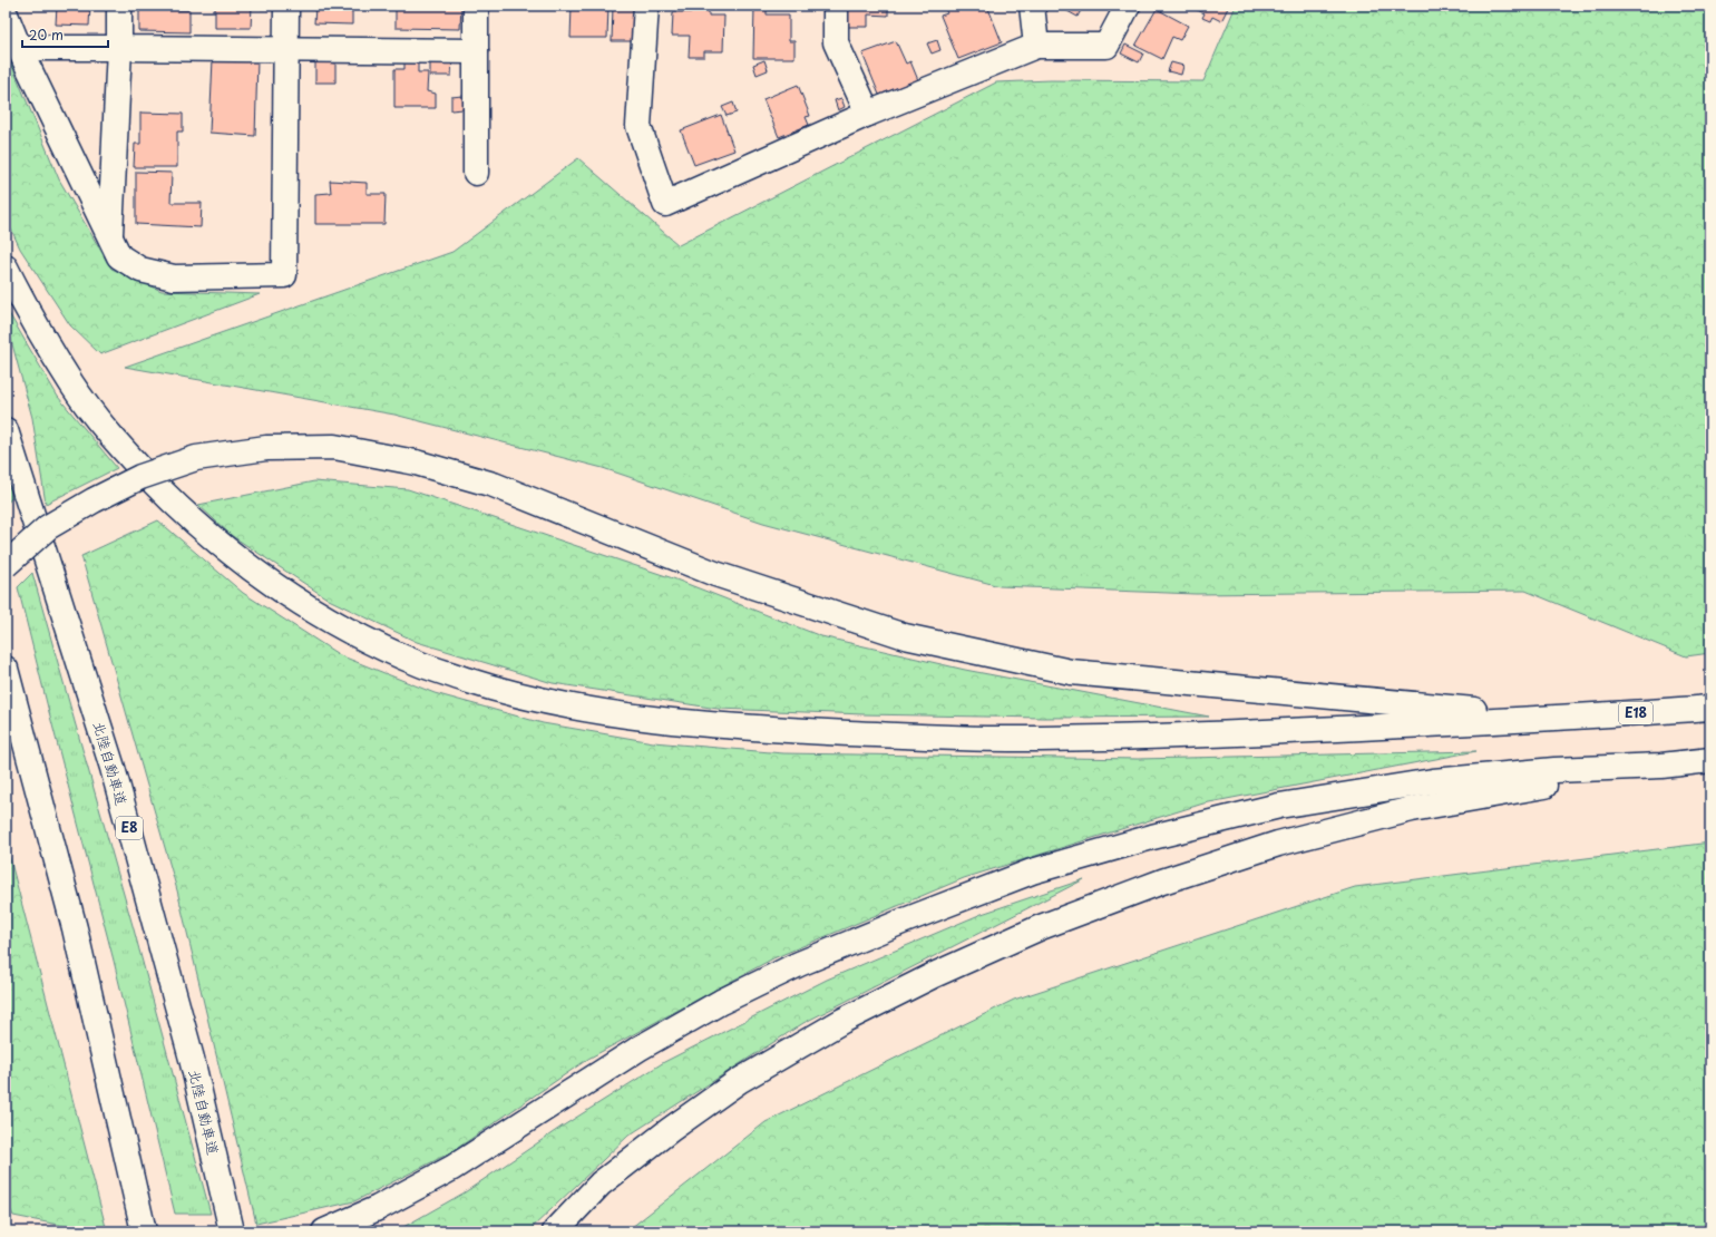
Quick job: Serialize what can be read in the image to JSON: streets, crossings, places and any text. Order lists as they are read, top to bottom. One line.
{"streets":{"main road":["E18","北陸自動車道","E8"]},"scale_bar":"20 m"}
